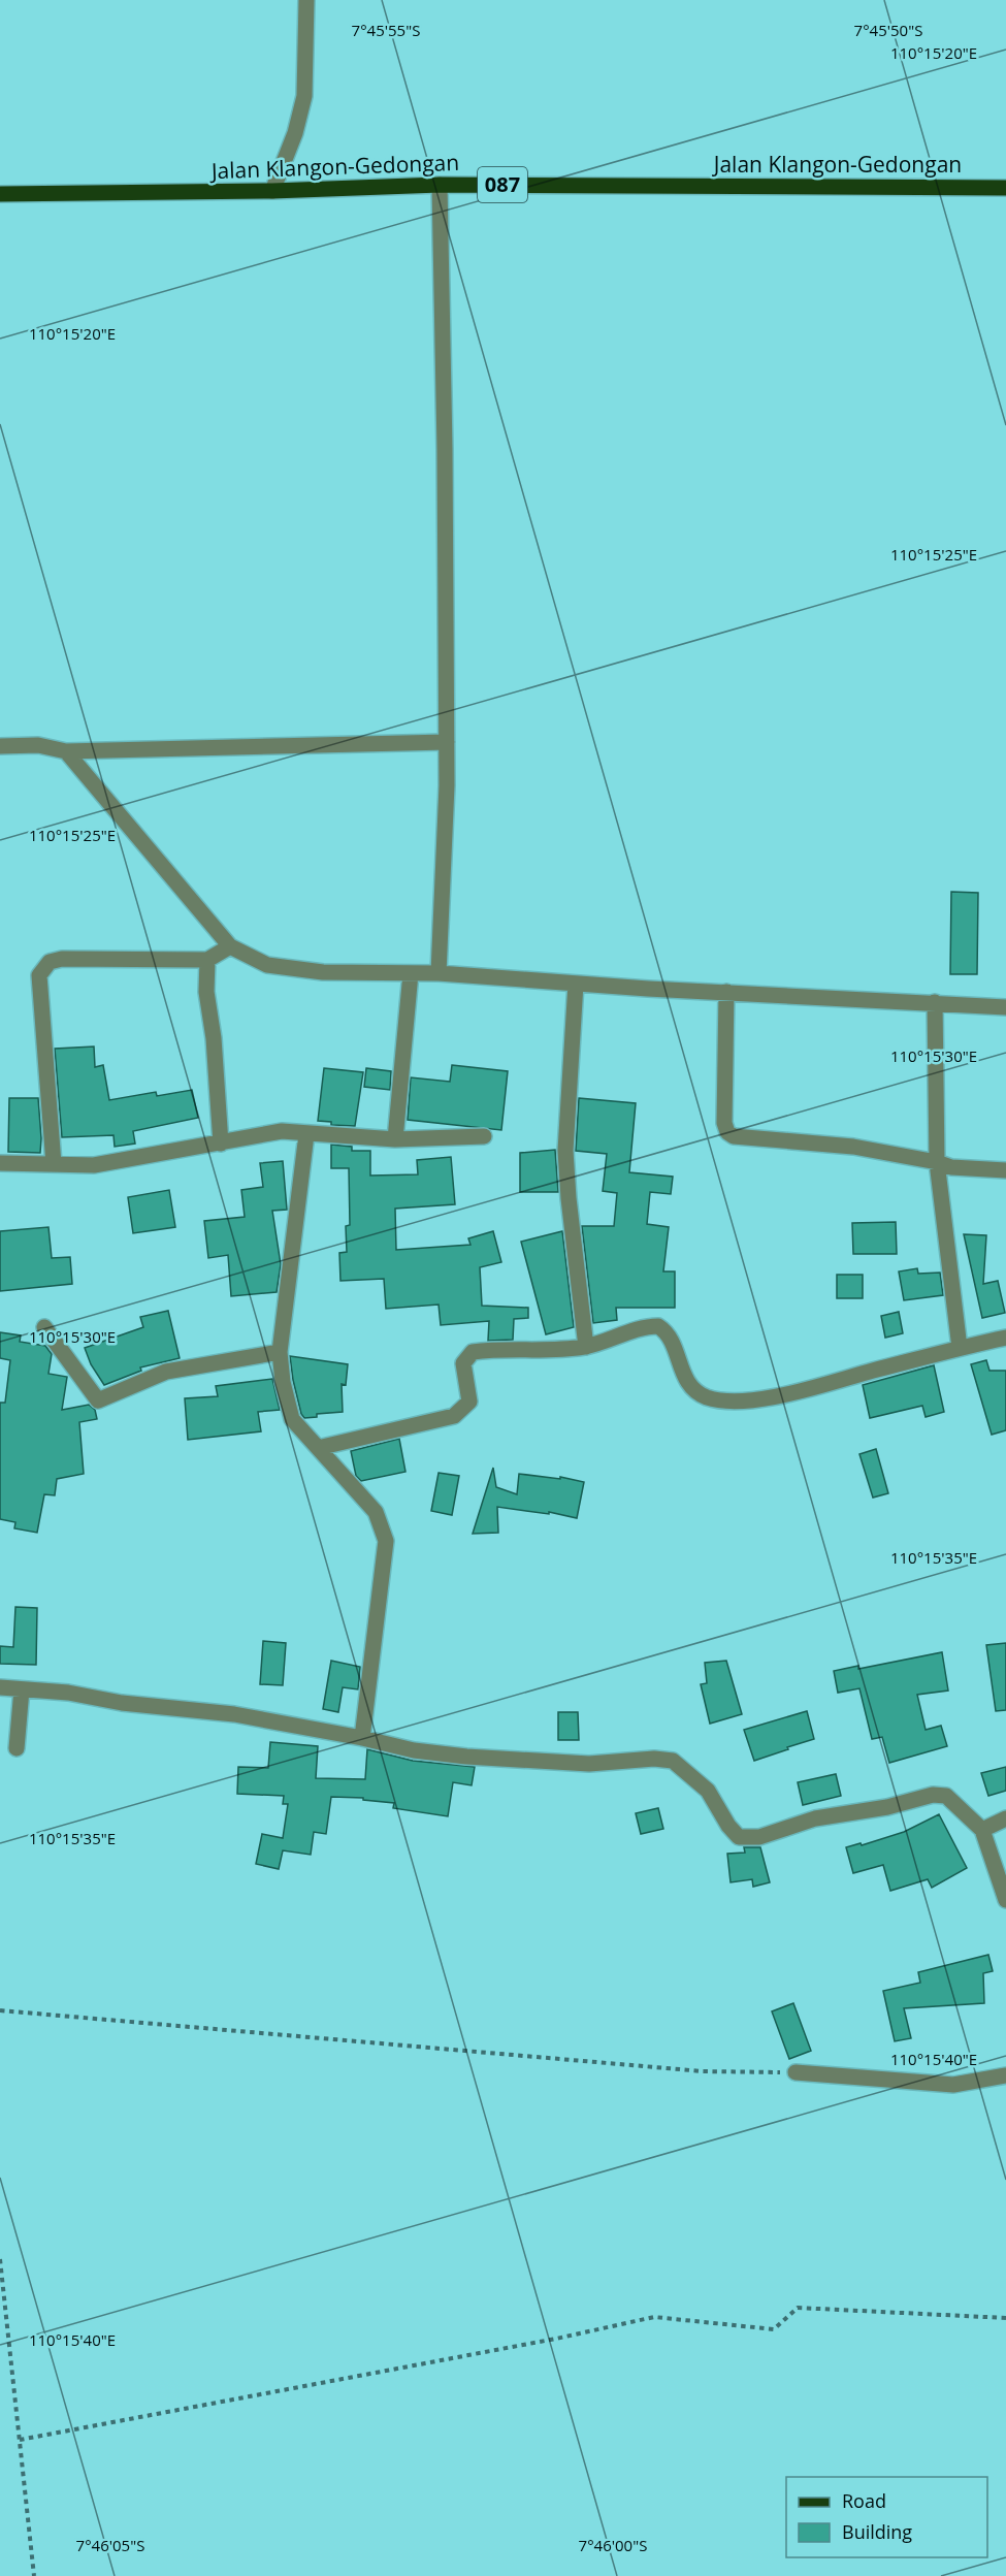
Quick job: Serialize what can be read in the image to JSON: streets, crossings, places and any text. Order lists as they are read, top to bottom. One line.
{"streets":{"main road":["Jalan Klangon-Gedongan","087"]},"legend":["Road","Building"],"coordinates":["7°45'55\"S","7°45'50\"S","110°15'20\"E","110°15'25\"E","110°15'30\"E","110°15'35\"E","110°15'40\"E","7°46'05\"S","7°46'00\"S"]}
